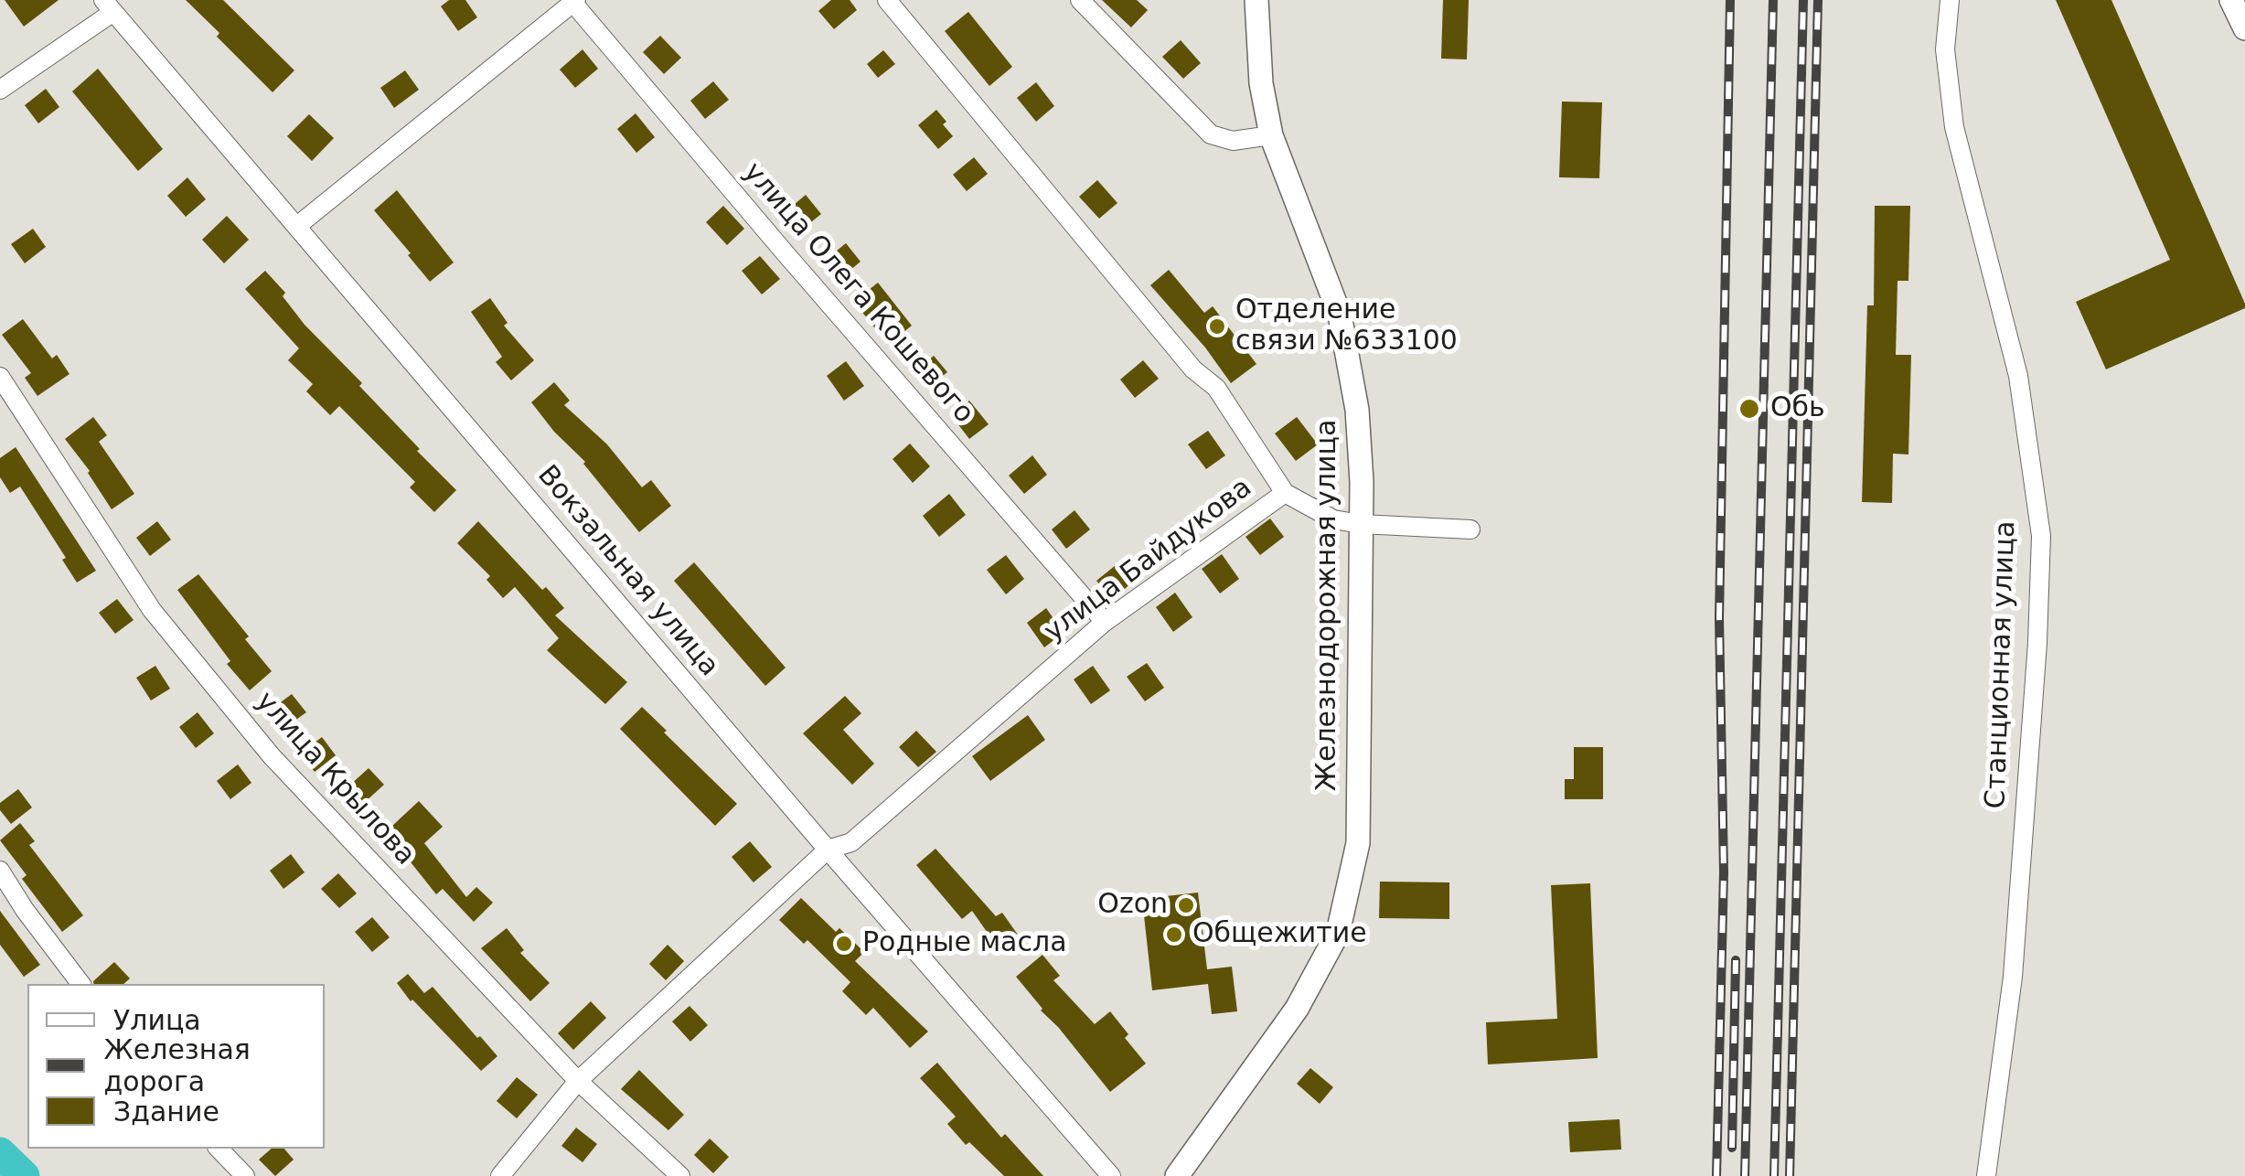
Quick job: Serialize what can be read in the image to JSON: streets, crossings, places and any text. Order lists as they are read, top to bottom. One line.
{"streets":{"main road":["Железнодорожная улица"],"street":["улица Олега Кошевого","улица Байдукова","Вокзальная улица","Станционная улица","улица Крылова"]},"crossings":[["улица Олега Кошевого","улица Байдукова"],["улица Байдукова","Вокзальная улица"],["улица Байдукова","улица Крылова"]],"places":["Отделение связи №633100","Обь","Ozon","Общежитие","Родные масла"],"legend":["Улица","Железная дорога","Здание"]}
